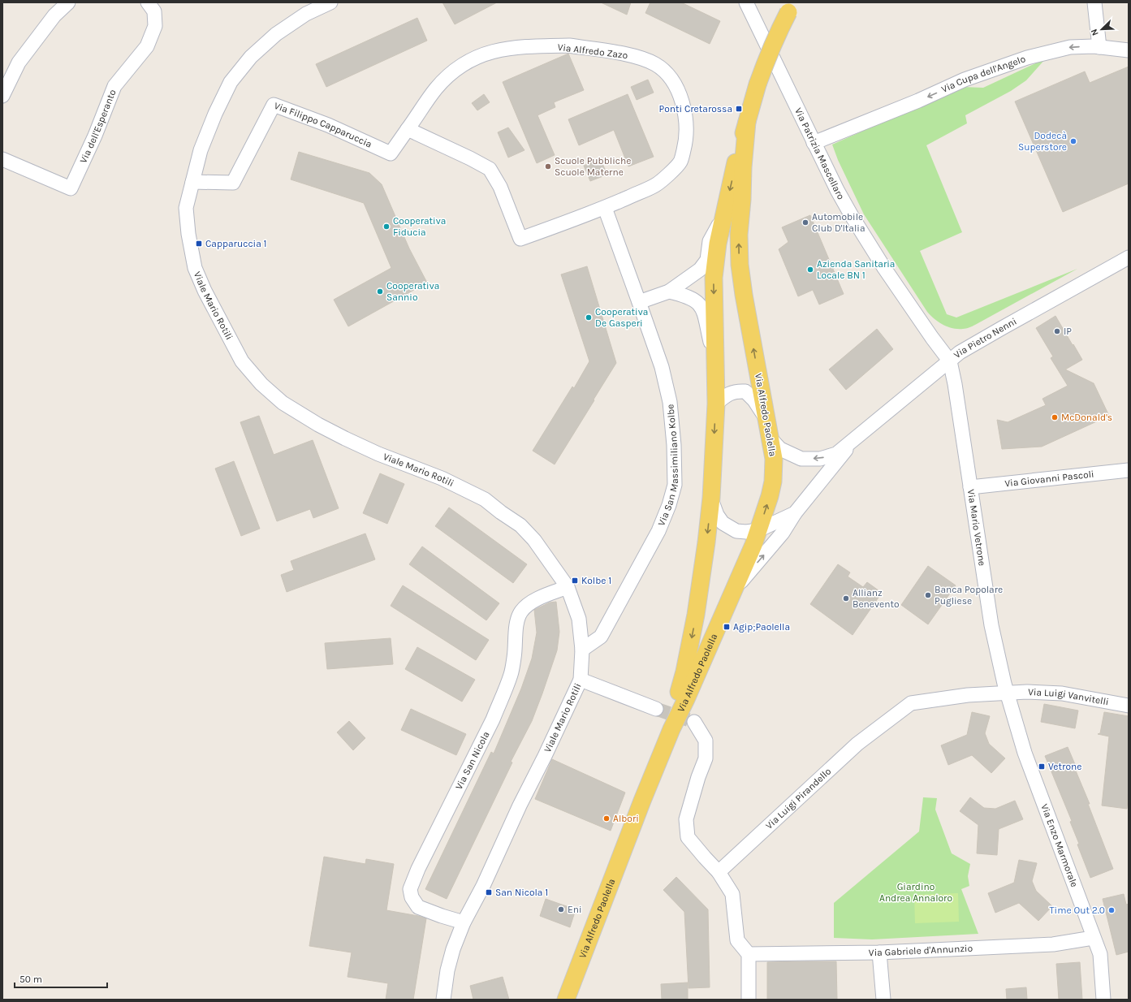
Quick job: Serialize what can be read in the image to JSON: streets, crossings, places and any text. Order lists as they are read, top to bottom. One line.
{"streets":{"main road":["Via Alfredo Paolella"],"street":["Via Alfredo Zazo","Via Cupa dell'Angelo","Via dell'Esperanto","Via Filippo Capparuccia","Via Patrizia Mascellaro","Viale Mario Rotili","Via Pietro Nenni","Via San Massimiliano Kolbe","Via Giovanni Pascoli","Via Mario Vetrone","Via Luigi Vanvitelli","Via San Nicola","Via Luigi Pirandello","Via Enzo Marmorale","Via Gabriele d'Annunzio"]},"crossings":[["Via Alfredo Zazo","Via Filippo Capparuccia"],["Via Alfredo Zazo","Via San Massimiliano Kolbe"],["Via Cupa dell'Angelo","Via Patrizia Mascellaro"],["Via Filippo Capparuccia","Viale Mario Rotili"],["Via Patrizia Mascellaro","Via Pietro Nenni"],["Via Patrizia Mascellaro","Via Mario Vetrone"],["Viale Mario Rotili","Via San Massimiliano Kolbe"],["Viale Mario Rotili","Via San Nicola"],["Via Pietro Nenni","Via Alfredo Paolella"],["Via Pietro Nenni","Via Mario Vetrone"],["Via Giovanni Pascoli","Via Mario Vetrone"],["Via Mario Vetrone","Via Luigi Vanvitelli"],["Via Mario Vetrone","Via Luigi Pirandello"],["Via Mario Vetrone","Via Enzo Marmorale"],["Via Luigi Vanvitelli","Via Luigi Pirandello"],["Via Luigi Vanvitelli","Via Enzo Marmorale"],["Via Luigi Pirandello","Via Enzo Marmorale"],["Via Enzo Marmorale","Via Gabriele d'Annunzio"]],"one_way":["Via Cupa dell'Angelo"],"parks":["Giardino Andrea Annaloro"],"places":{"transit":["Ponti Cretarossa","Capparuccia 1","Kolbe 1","Agip;Paolella","Vetrone","San Nicola 1"],"other":["Dodecà Superstore","Scuole Pubbliche Scuole Materne","Automobile Club D'Italia","Cooperativa Fiducia","Azienda Sanitaria Locale BN 1","Cooperativa Sannio","Cooperativa De Gasperi","IP","McDonald's","Banca Popolare Pugliese","Allianz Benevento","Albori","Eni","Time Out 2.0"]},"scale_bar":"50 m","north":"bottom left"}
